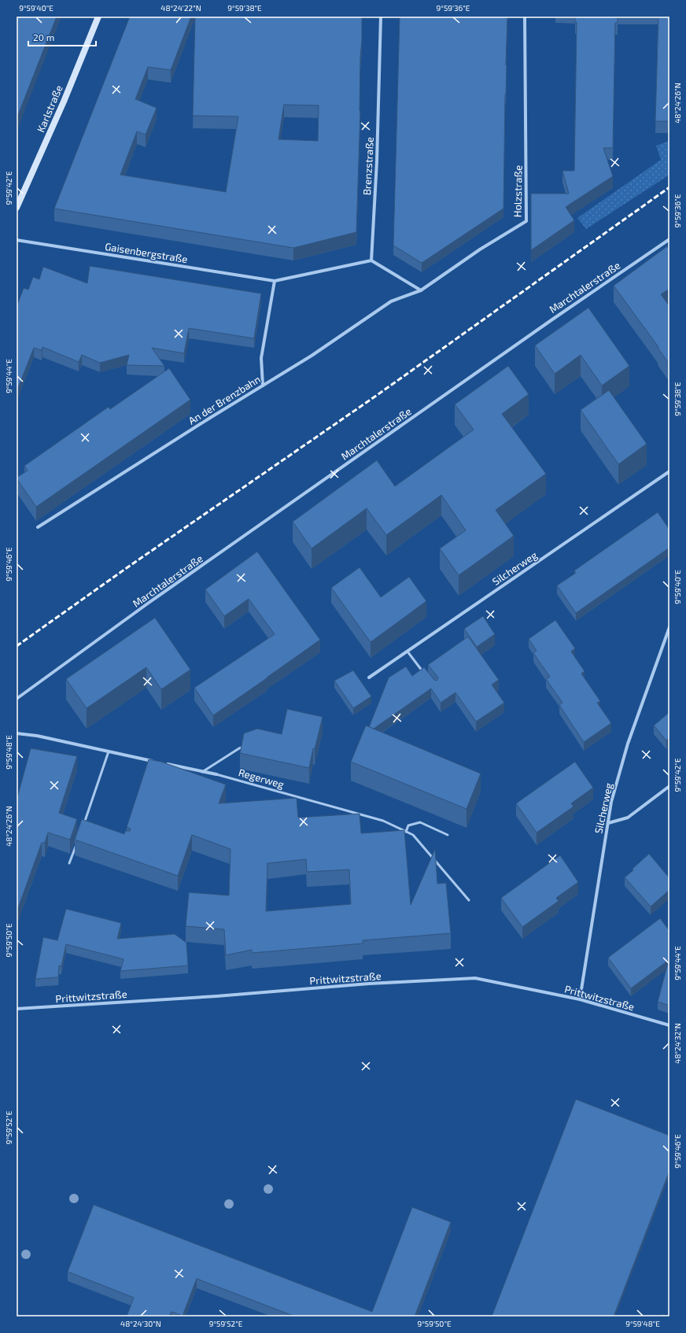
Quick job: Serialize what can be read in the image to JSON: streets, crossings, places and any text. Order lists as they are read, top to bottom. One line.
{"streets":{"main road":["Karlstraße"],"street":["Brenzstraße","Holzstraße","Gaisenbergstraße","Marchtalerstraße","An der Brenzbahn","Silcherweg","Regerweg","Prittwitzstraße"]},"crossings":[["Brenzstraße","Gaisenbergstraße"],["Holzstraße","An der Brenzbahn"],["Silcherweg","Prittwitzstraße"]],"scale_bar":"20 m","coordinates":["9°59'40\"E","48°24'22\"N","9°59'38\"E","9°59'36\"E","48°24'26\"N","9°59'42\"E","9°59'44\"E","9°59'46\"E","9°59'48\"E","9°59'50\"E","48°24'32\"N","9°59'52\"E","48°24'30\"N"]}
